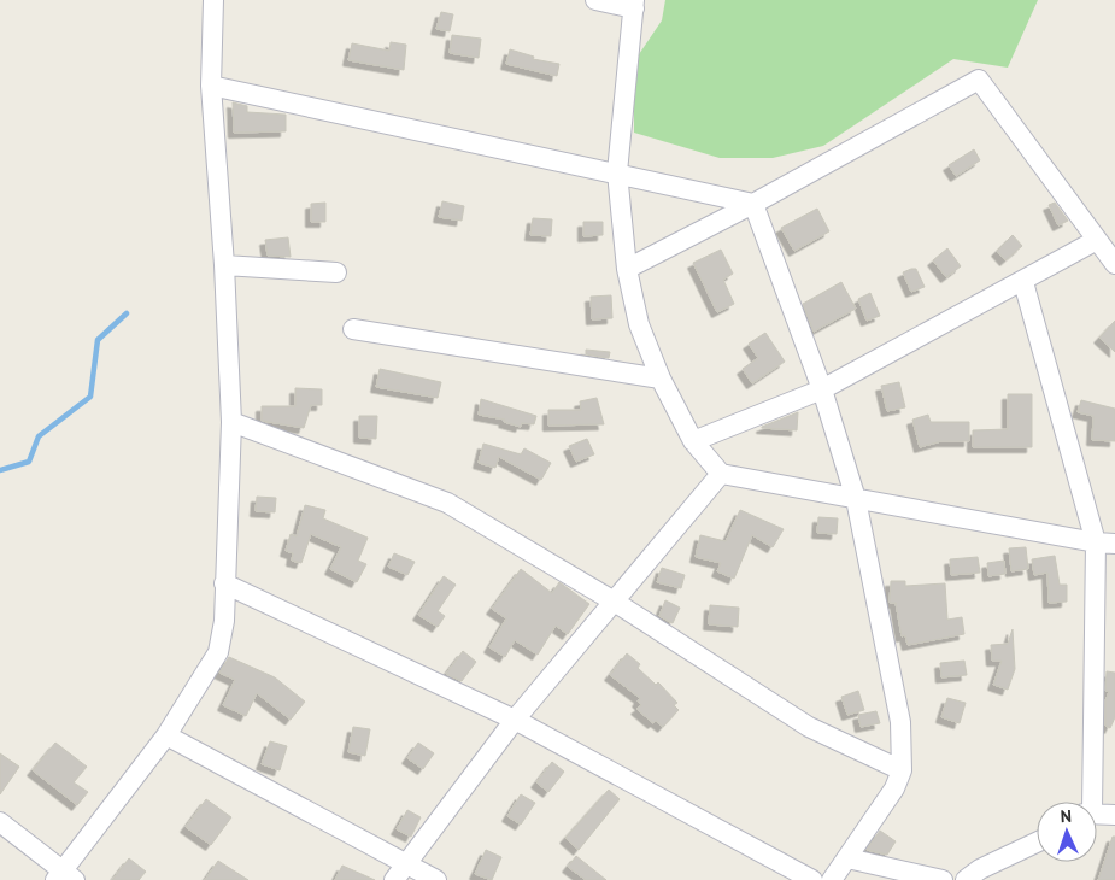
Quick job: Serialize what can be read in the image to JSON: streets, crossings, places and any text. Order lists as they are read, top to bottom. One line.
{"north":"top"}
